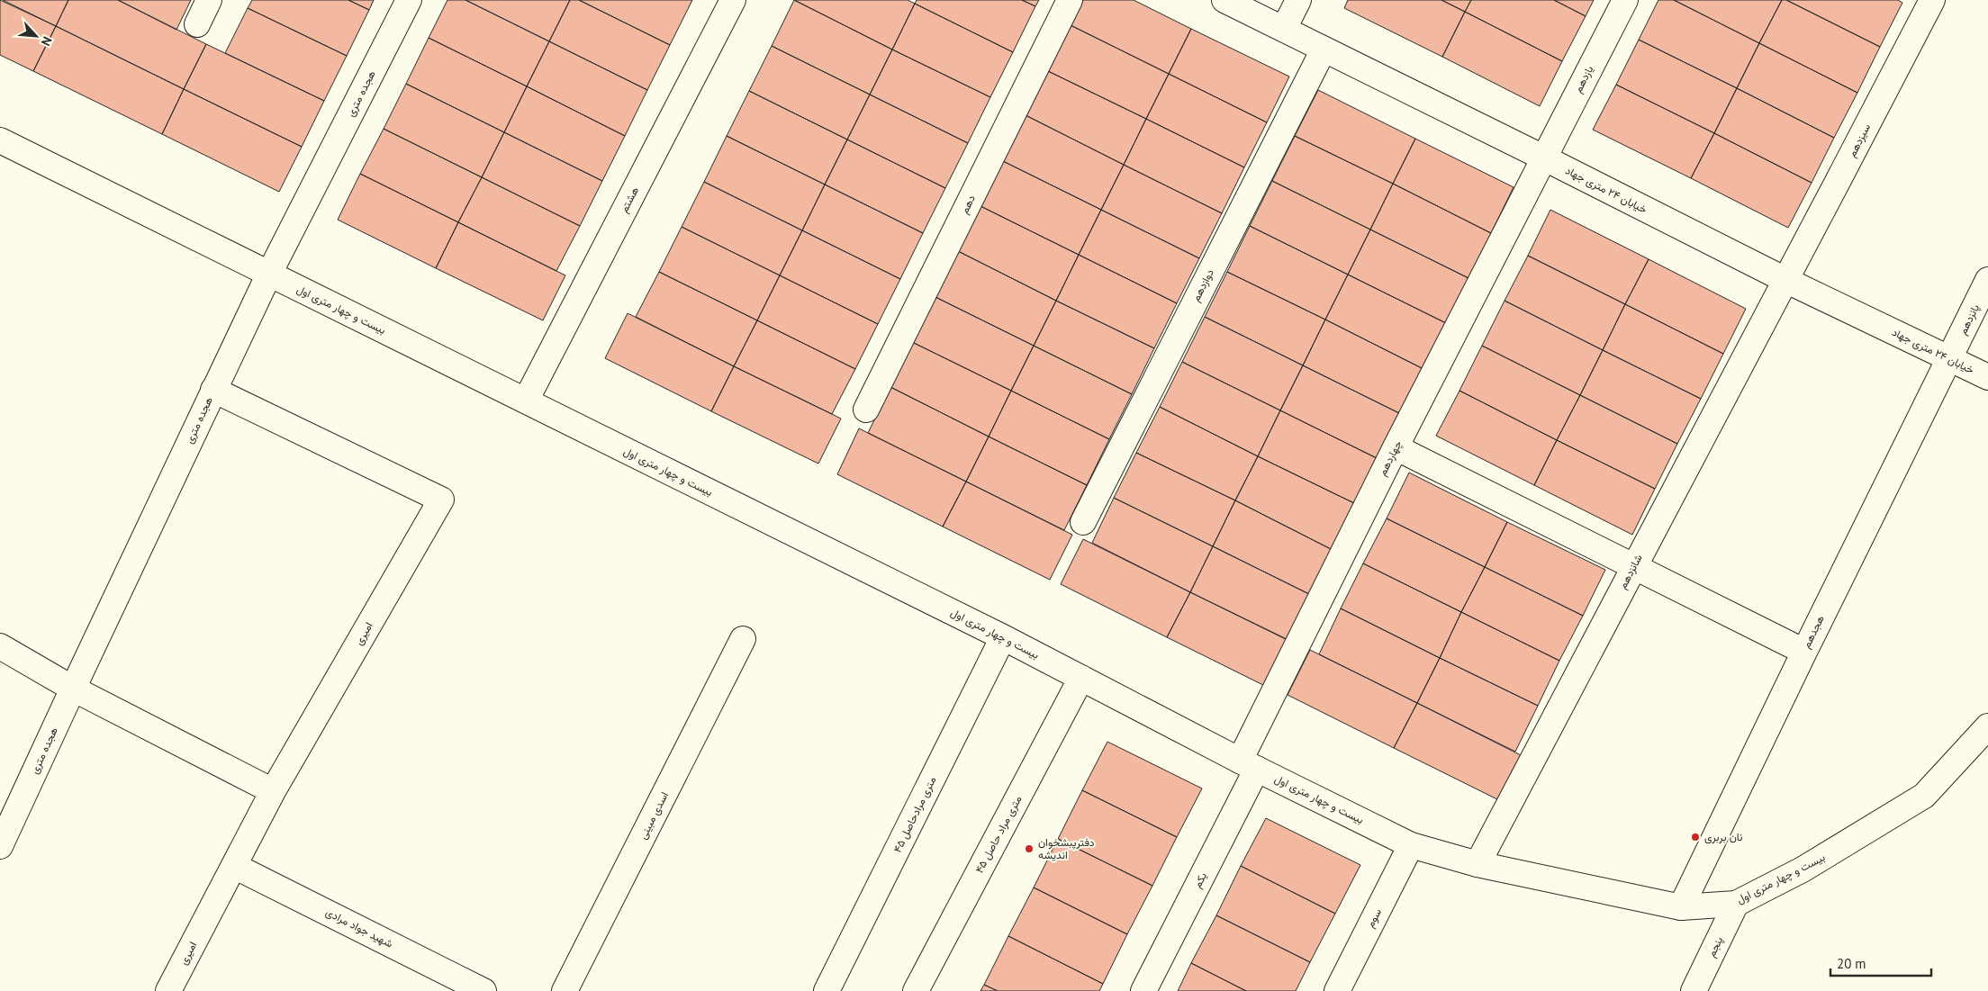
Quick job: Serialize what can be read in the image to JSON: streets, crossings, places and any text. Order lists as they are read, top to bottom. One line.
{"streets":{"street":["یازدهم","هجده متری","سیزدهم","خیابان ۲۴ متری جهاد","هشتم","دهم","دوازدهم","بیست و چهار متری اول","پانزدهم","چهاردهم","شانزدهم","هجدهم","امیری","۴۵ متری مرادحاصل","اسدی مبینی","۴۵ متری مراد حاصل","یکم","سوم","شهید جواد مرادی","پنجم"]},"crossings":[["یازدهم","خیابان ۲۴ متری جهاد"],["یازدهم","چهاردهم"],["هجده متری","بیست و چهار متری اول"],["هجده متری","امیری"],["سیزدهم","خیابان ۲۴ متری جهاد"],["سیزدهم","شانزدهم"],["خیابان ۲۴ متری جهاد","دوازدهم"],["خیابان ۲۴ متری جهاد","پانزدهم"],["خیابان ۲۴ متری جهاد","چهاردهم"],["خیابان ۲۴ متری جهاد","شانزدهم"],["خیابان ۲۴ متری جهاد","هجدهم"],["هشتم","بیست و چهار متری اول"],["بیست و چهار متری اول","چهاردهم"],["بیست و چهار متری اول","شانزدهم"],["بیست و چهار متری اول","هجدهم"],["بیست و چهار متری اول","۴۵ متری مرادحاصل"],["بیست و چهار متری اول","۴۵ متری مراد حاصل"],["بیست و چهار متری اول","یکم"],["بیست و چهار متری اول","سوم"],["بیست و چهار متری اول","پنجم"],["پانزدهم","هجدهم"],["چهاردهم","یکم"],["امیری","شهید جواد مرادی"]],"places":["نان بربری","دفترپبشخوان اندیشه"],"scale_bar":"20 m","north":"bottom right"}
